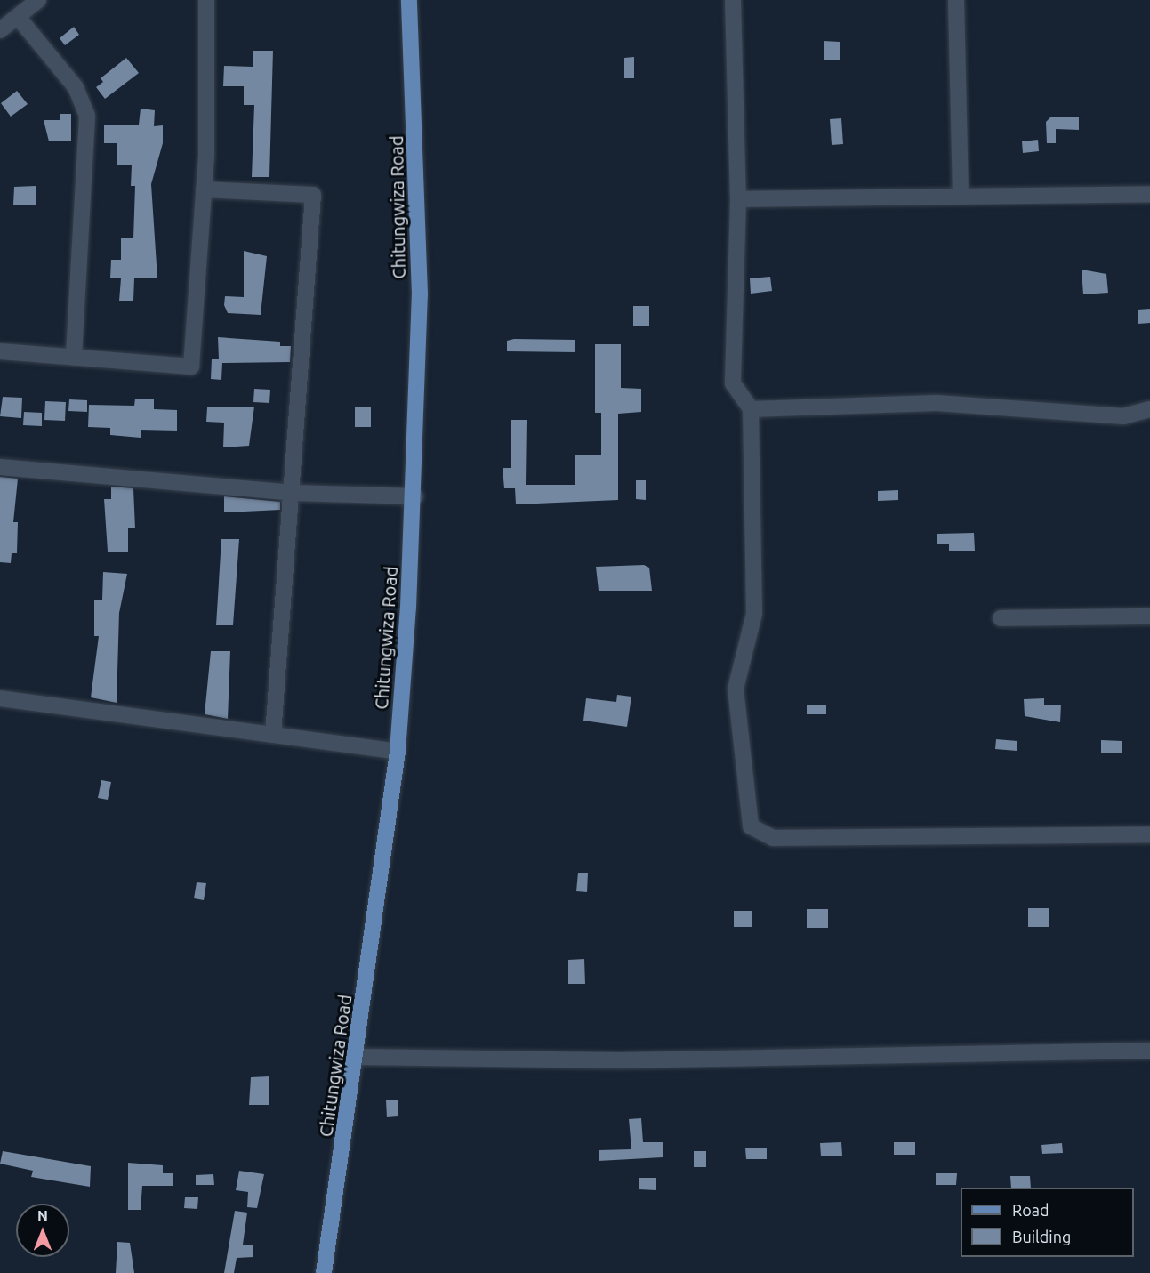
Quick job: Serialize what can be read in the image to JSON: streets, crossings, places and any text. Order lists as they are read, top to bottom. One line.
{"streets":{"main road":["Chitungwiza Road"]},"legend":["Road","Building"],"north":"top"}
